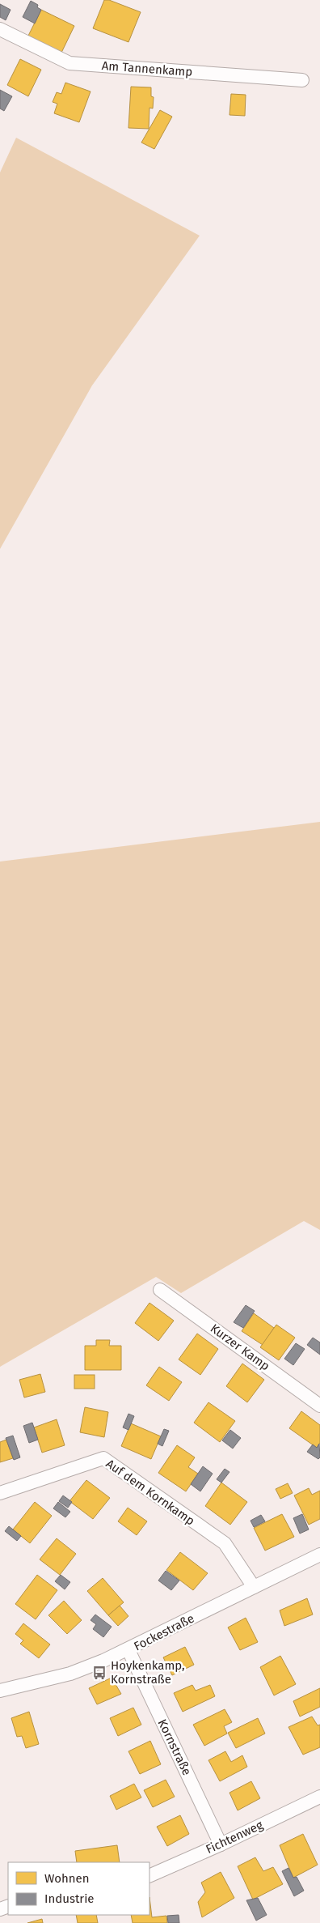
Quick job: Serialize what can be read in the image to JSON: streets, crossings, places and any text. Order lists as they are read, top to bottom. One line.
{"streets":{"street":["Am Tannenkamp","Kurzer Kamp","Auf dem Kornkamp","Fockestraße","Kornstraße","Fichtenweg"]},"crossings":[["Auf dem Kornkamp","Fockestraße"],["Fockestraße","Kornstraße"],["Kornstraße","Fichtenweg"]],"places":{"bus stop":["Hoykenkamp, Kornstraße"]},"legend":["Wohnen","Industrie"]}
